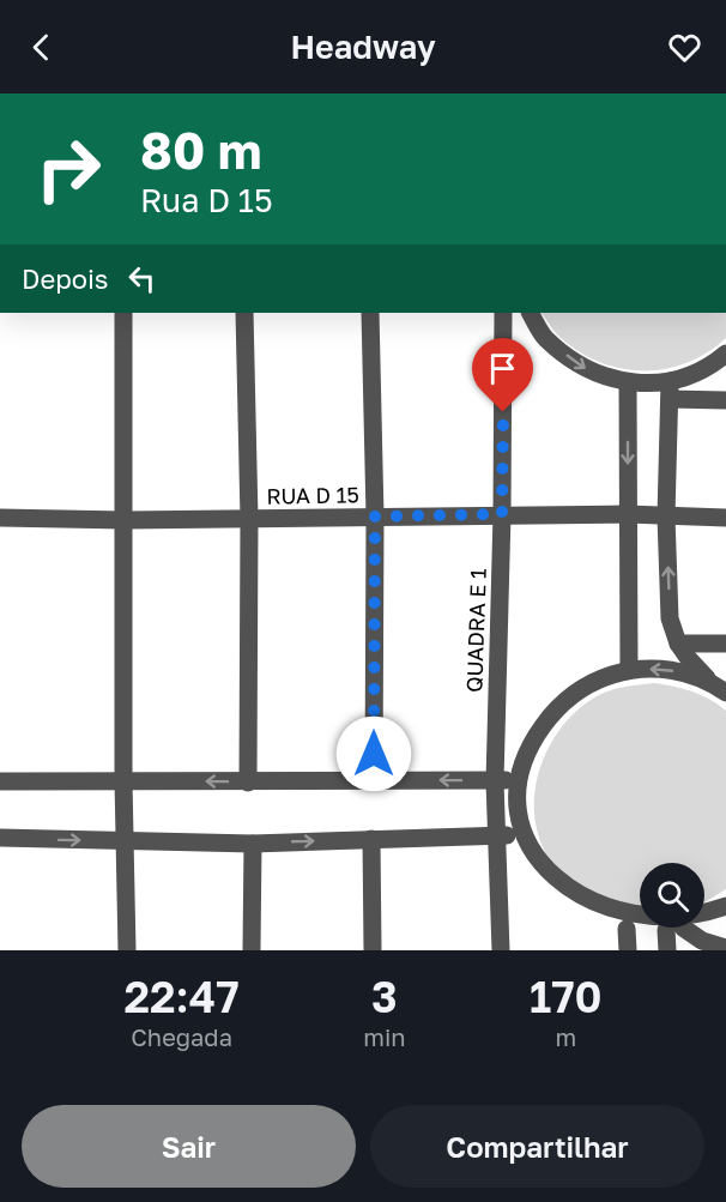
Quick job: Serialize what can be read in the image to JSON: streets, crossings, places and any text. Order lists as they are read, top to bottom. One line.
{"streets":{"street":["RUA D 15","QUADRA E 1"]},"crossings":[["RUA D 15","QUADRA E 1"]],"page":{"header":"Headway","turn":["80 m","Rua D 15"],"then":"Depois","eta":["22:47","Chegada","3","min","170","m"],"buttons":["Sair","Compartilhar"]}}
